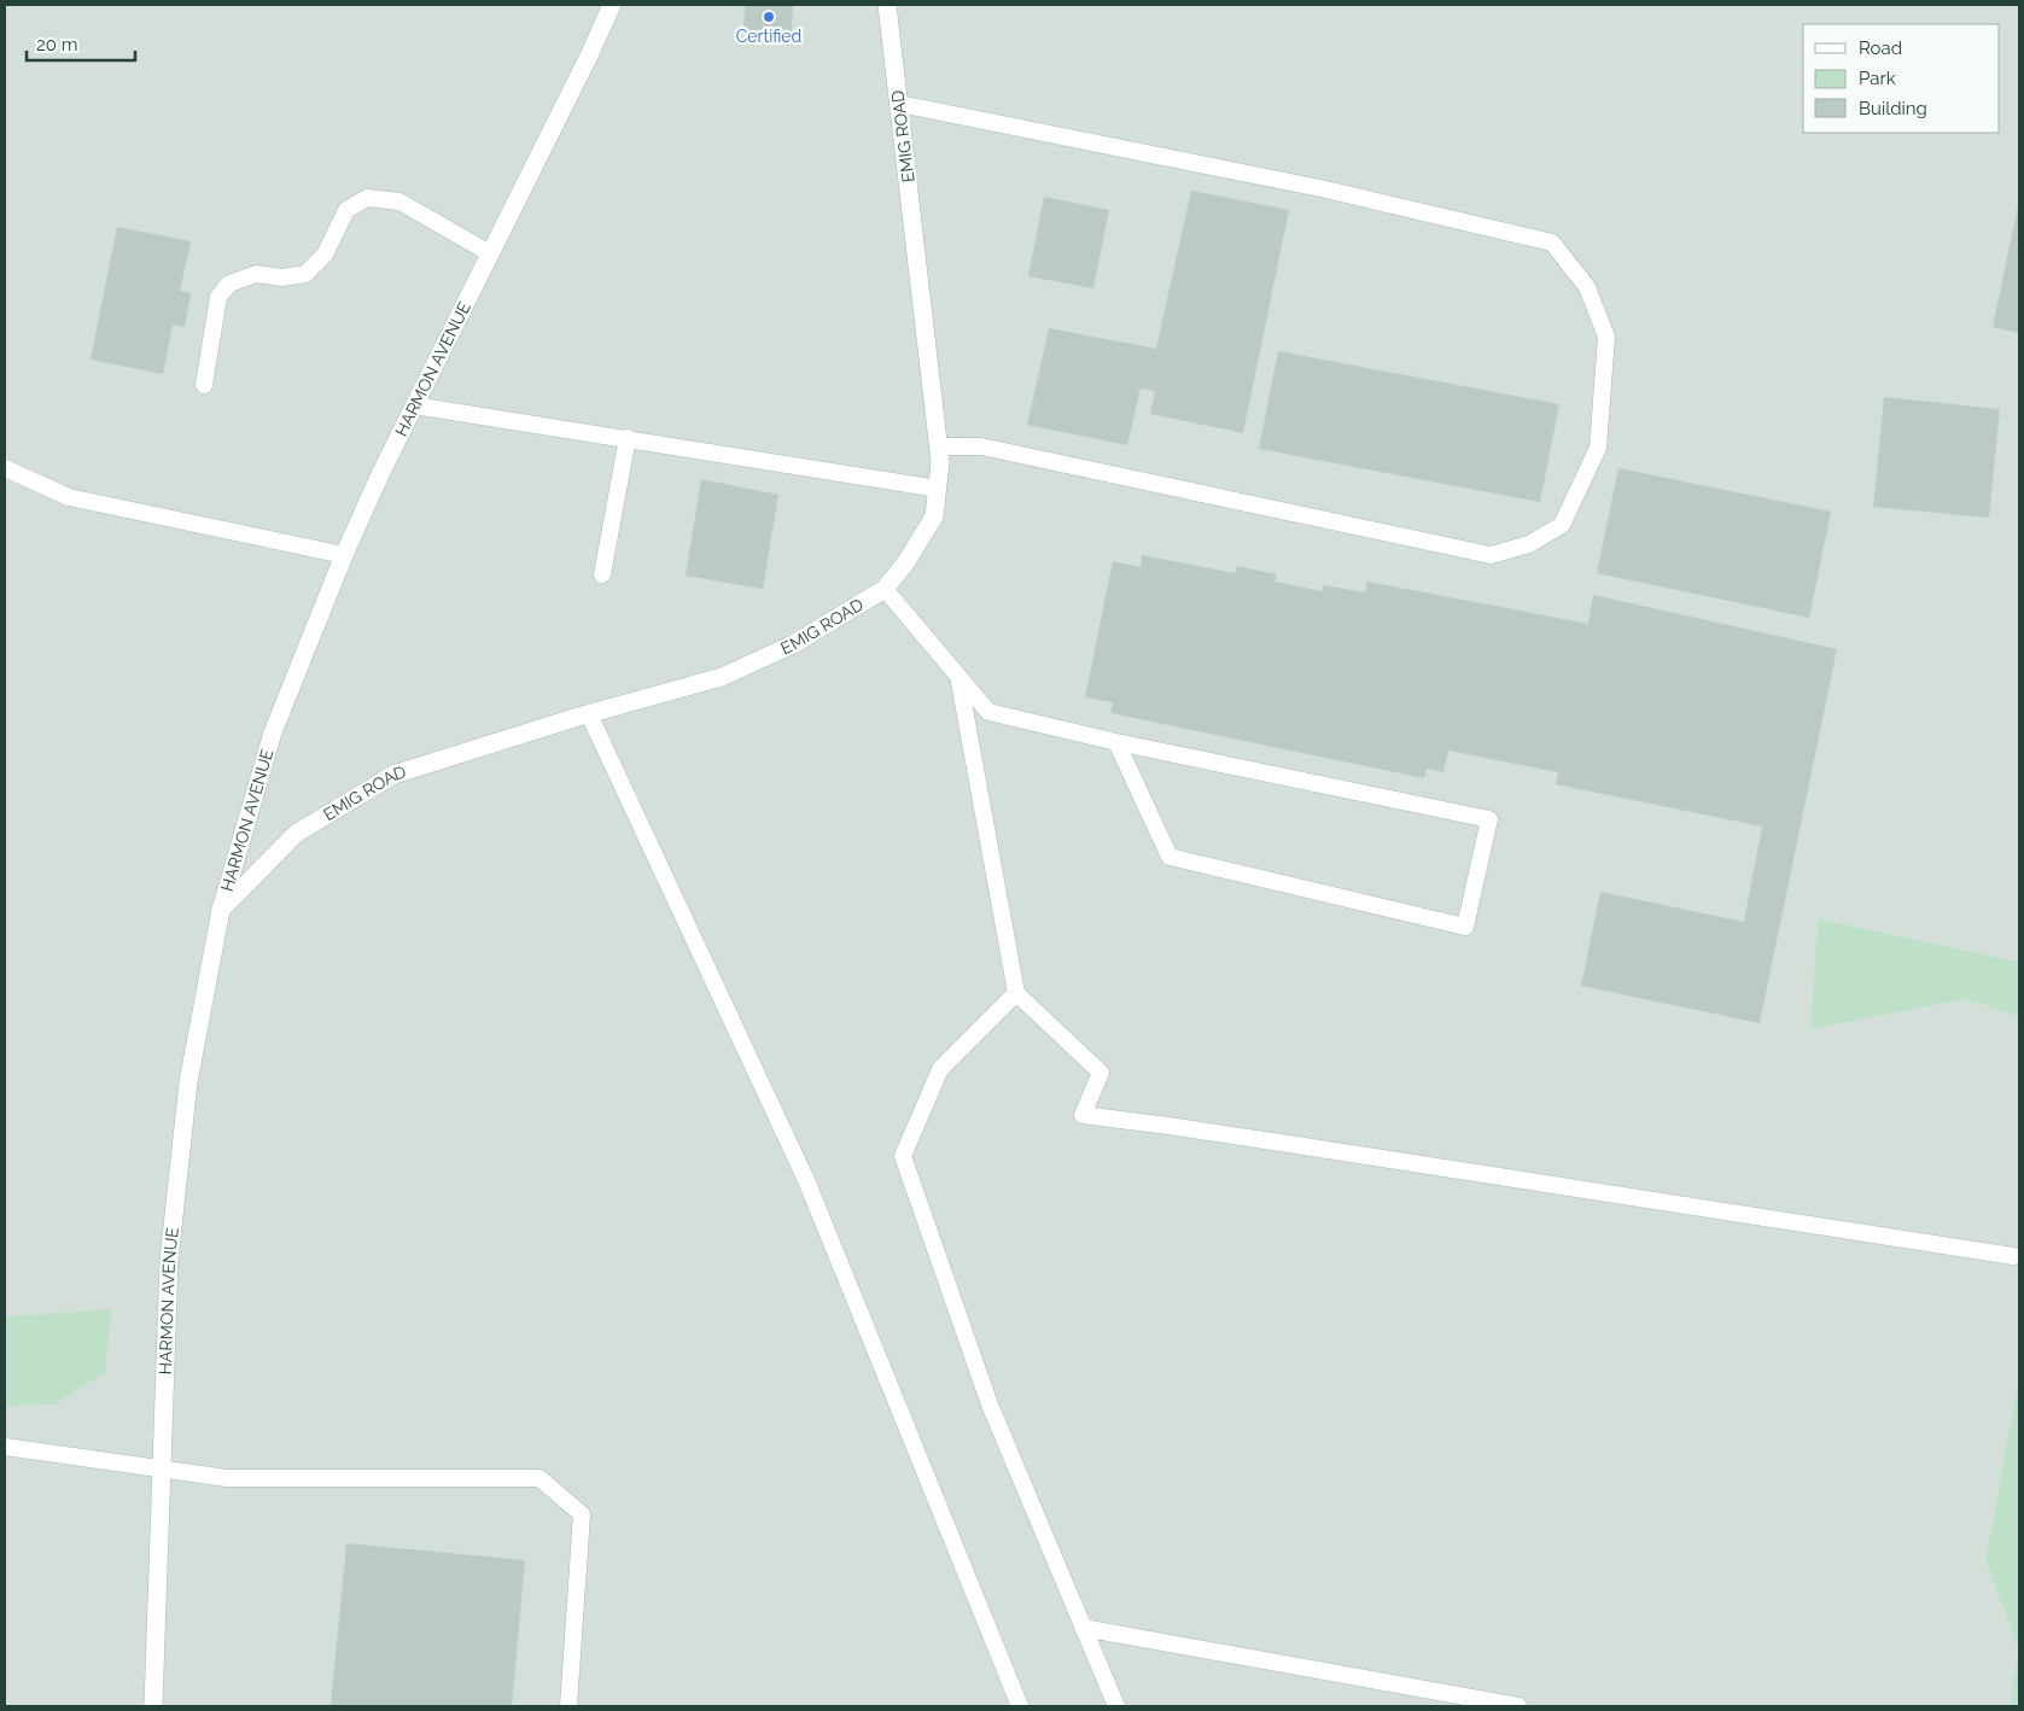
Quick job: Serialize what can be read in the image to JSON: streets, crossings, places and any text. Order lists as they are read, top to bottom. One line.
{"streets":{"main road":["EMIG ROAD","HARMON AVENUE"]},"crossings":[["EMIG ROAD","HARMON AVENUE"]],"places":["Certified"],"legend":["Road","Park","Building"],"scale_bar":"20 m"}
